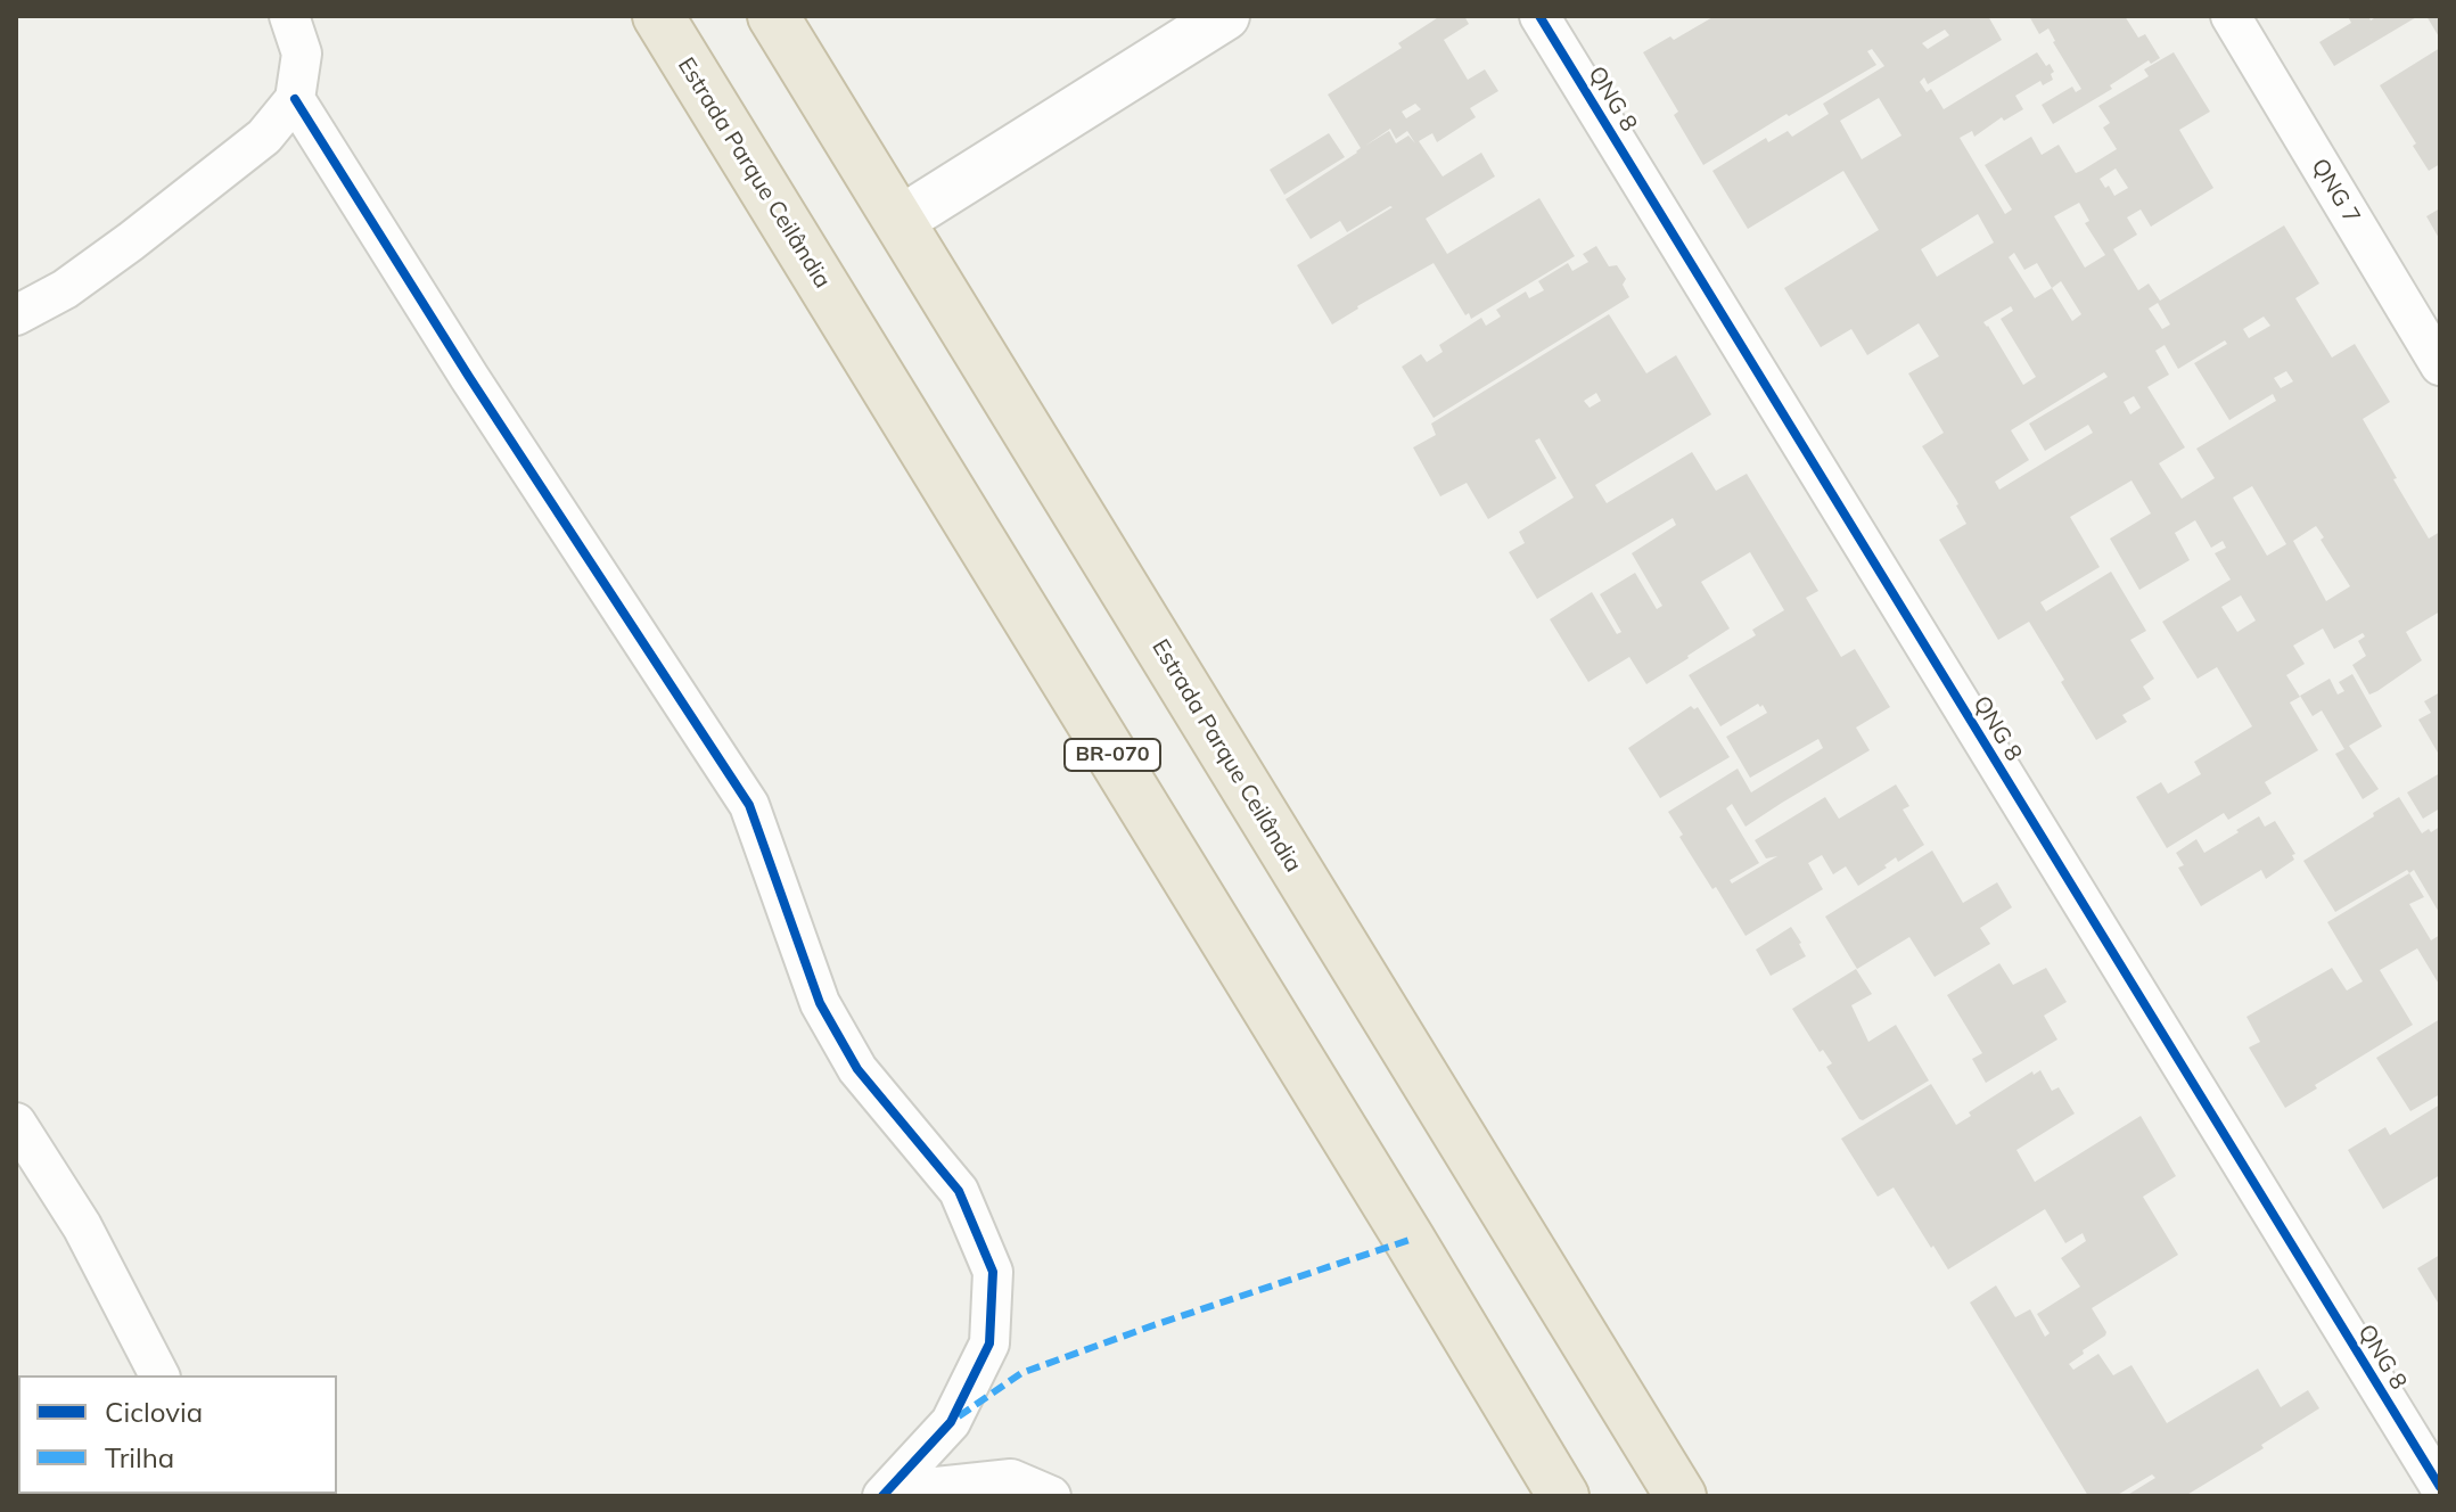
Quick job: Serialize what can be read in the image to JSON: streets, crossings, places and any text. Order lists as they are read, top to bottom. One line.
{"streets":{"highway":["Estrada Parque Ceilândia","BR-070"],"street":["QNG 8","QNG 7"]},"legend":["Ciclovia","Trilha"]}
